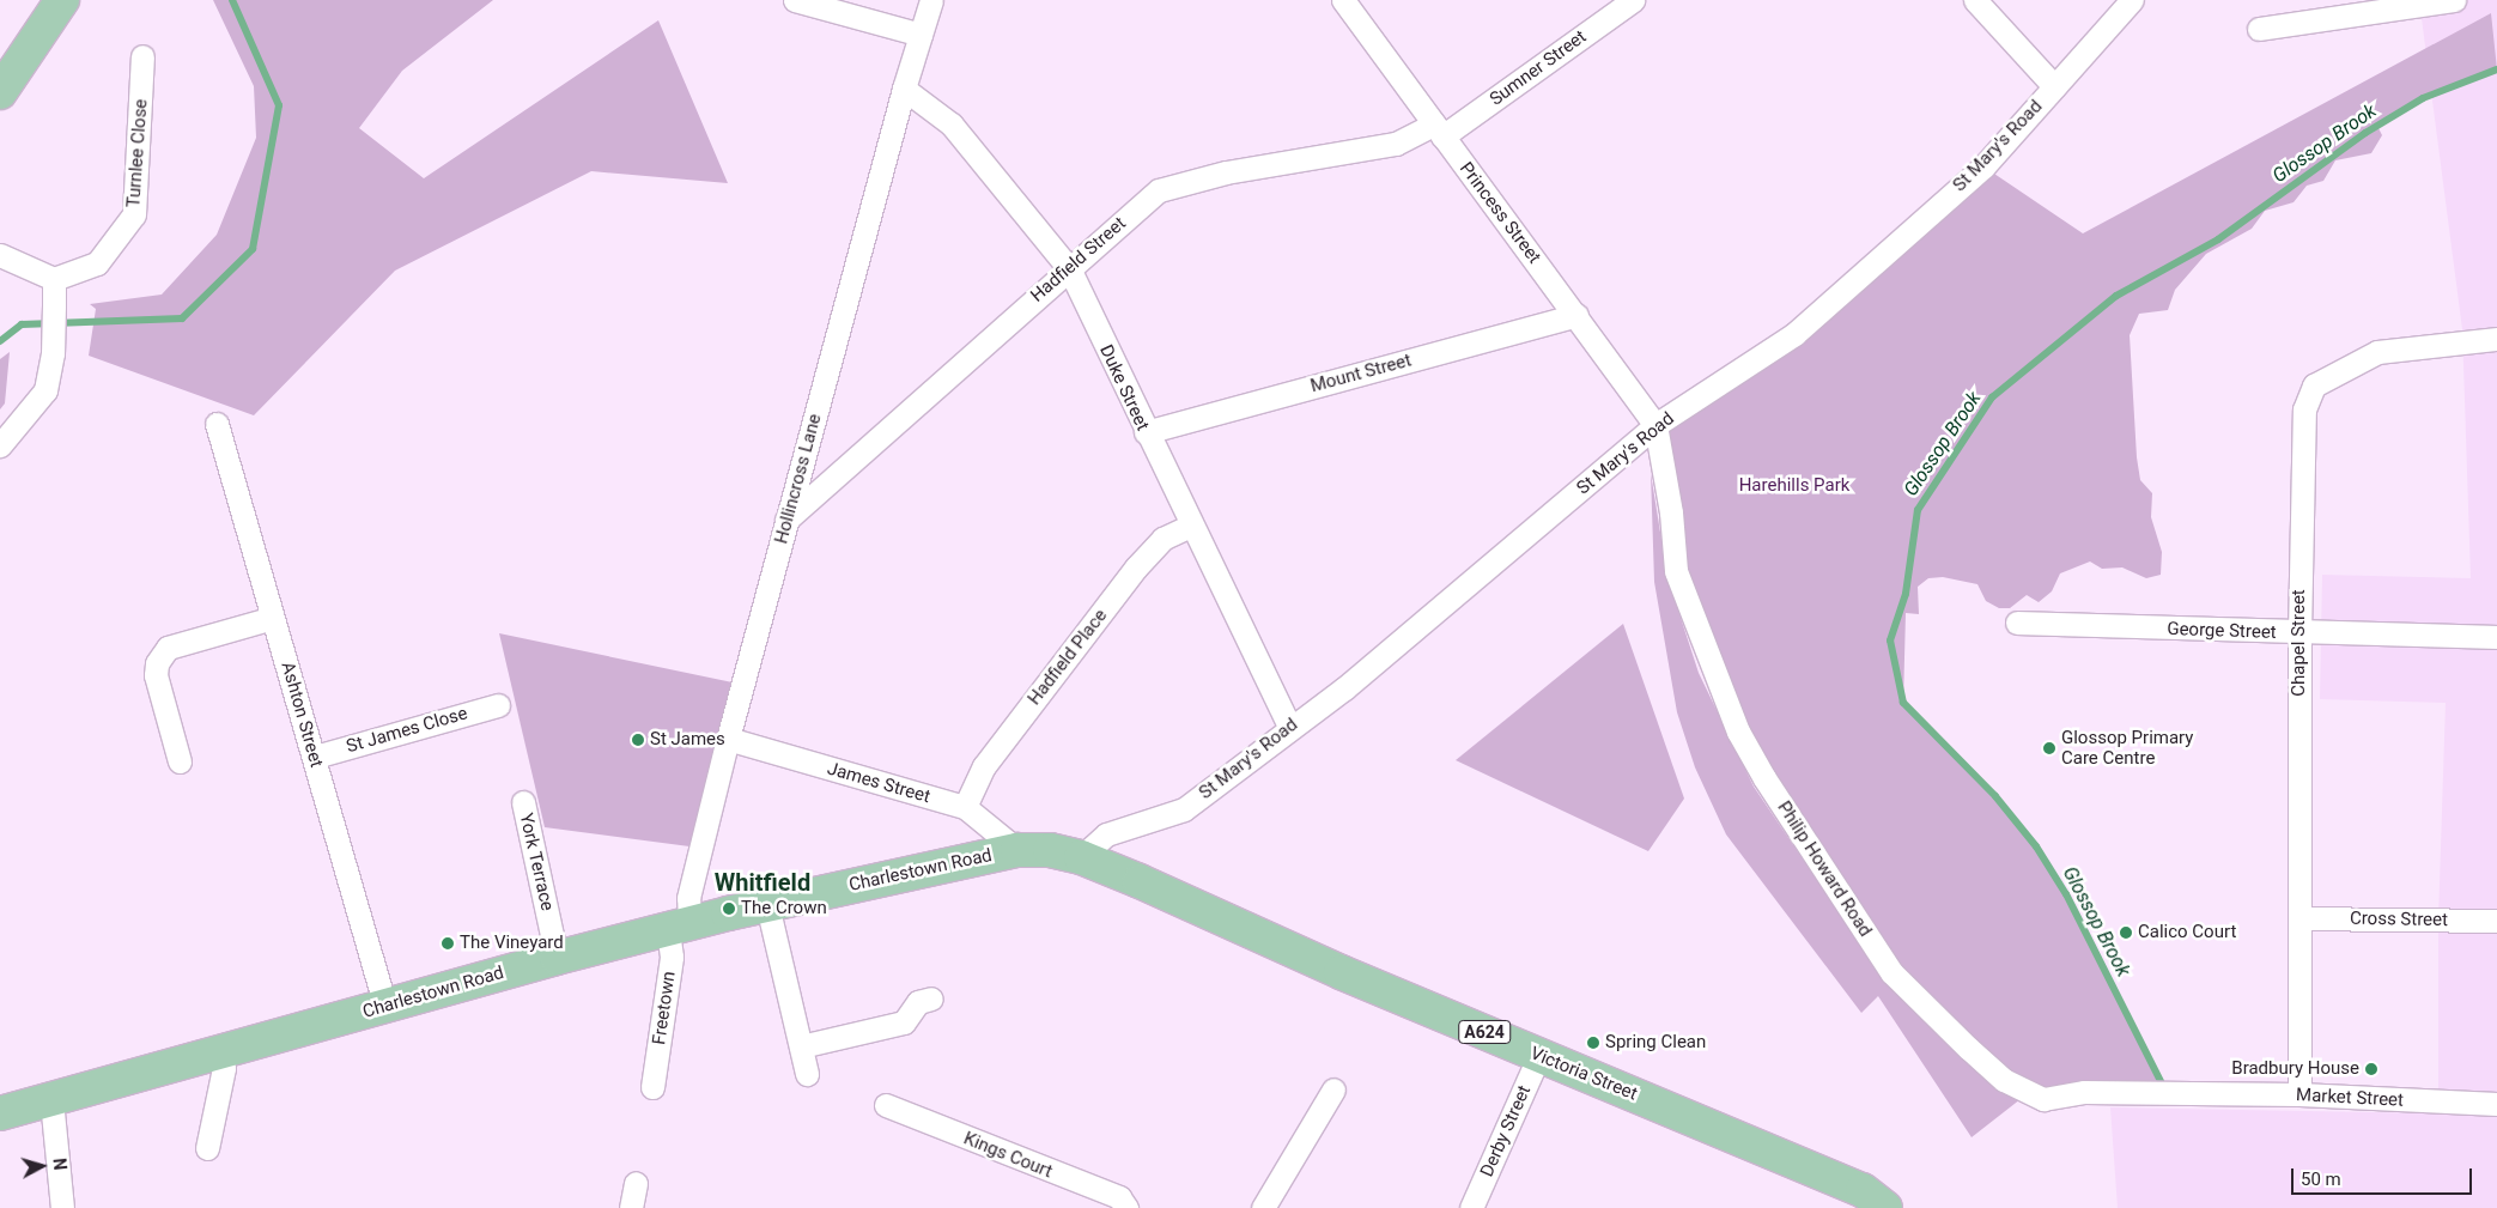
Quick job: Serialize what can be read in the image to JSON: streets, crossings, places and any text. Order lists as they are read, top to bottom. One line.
{"streets":{"main road":["Charlestown Road","A624","Victoria Street"],"street":["Sumner Street","St Mary's Road","Turnlee Close","Princess Street","Hadfield Street","Mount Street","Duke Street","Hollincross Lane","George Street","Chapel Street","Hadfield Place","Ashton Street","St James Close","James Street","York Terrace","Philip Howard Road","Cross Street","Freetown","Market Street","Derby Street","Kings Court"]},"crossings":[["Sumner Street","Princess Street"],["Sumner Street","Hadfield Street"],["St Mary's Road","Princess Street"],["St Mary's Road","Duke Street"],["St Mary's Road","Philip Howard Road"],["St Mary's Road","Charlestown Road"],["St Mary's Road","Victoria Street"],["Princess Street","Hadfield Street"],["Princess Street","Mount Street"],["Princess Street","Philip Howard Road"],["Hadfield Street","Duke Street"],["Hadfield Street","Hollincross Lane"],["Mount Street","Duke Street"],["Duke Street","Hollincross Lane"],["Duke Street","Hadfield Place"],["Hollincross Lane","James Street"],["Hollincross Lane","Charlestown Road"],["Hollincross Lane","Freetown"],["George Street","Chapel Street"],["Chapel Street","Cross Street"],["Chapel Street","Market Street"],["Hadfield Place","James Street"],["Ashton Street","St James Close"],["Ashton Street","Charlestown Road"],["James Street","Charlestown Road"],["York Terrace","Charlestown Road"],["Philip Howard Road","Market Street"],["Charlestown Road","Freetown"],["Charlestown Road","Victoria Street"],["Victoria Street","Derby Street"]],"districts":["Whitfield"],"water":["Glossop Brook"],"parks":["Harehills Park"],"places":["St James","Glossop Primary Care Centre","The Crown","Calico Court","The Vineyard","Spring Clean","Bradbury House"],"scale_bar":"50 m","north":"right"}
